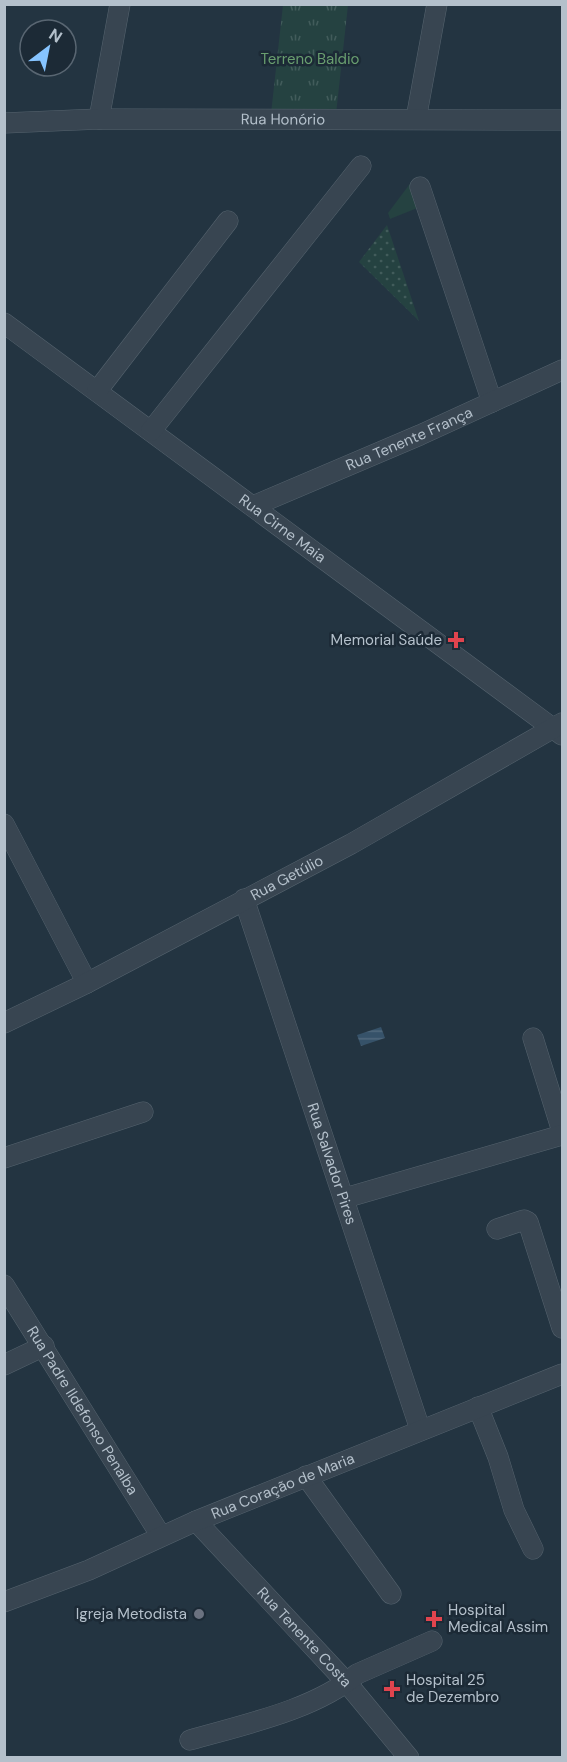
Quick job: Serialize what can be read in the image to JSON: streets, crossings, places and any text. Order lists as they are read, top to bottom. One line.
{"streets":{"street":["Rua Honório","Rua Tenente França","Rua Cirne Maia","Rua Getúlio","Rua Salvador Pires","Rua Padre Ildefonso Penalba","Rua Coração de Maria","Rua Tenente Costa"]},"crossings":[["Rua Tenente França","Rua Cirne Maia"],["Rua Cirne Maia","Rua Getúlio"],["Rua Getúlio","Rua Salvador Pires"],["Rua Salvador Pires","Rua Coração de Maria"],["Rua Padre Ildefonso Penalba","Rua Coração de Maria"],["Rua Coração de Maria","Rua Tenente Costa"]],"parks":["Terreno Baldio"],"places":{"health":["Memorial Saúde","Hospital Medical Assim","Hospital 25 de Dezembro"],"other":["Igreja Metodista"]},"north":"top right"}
